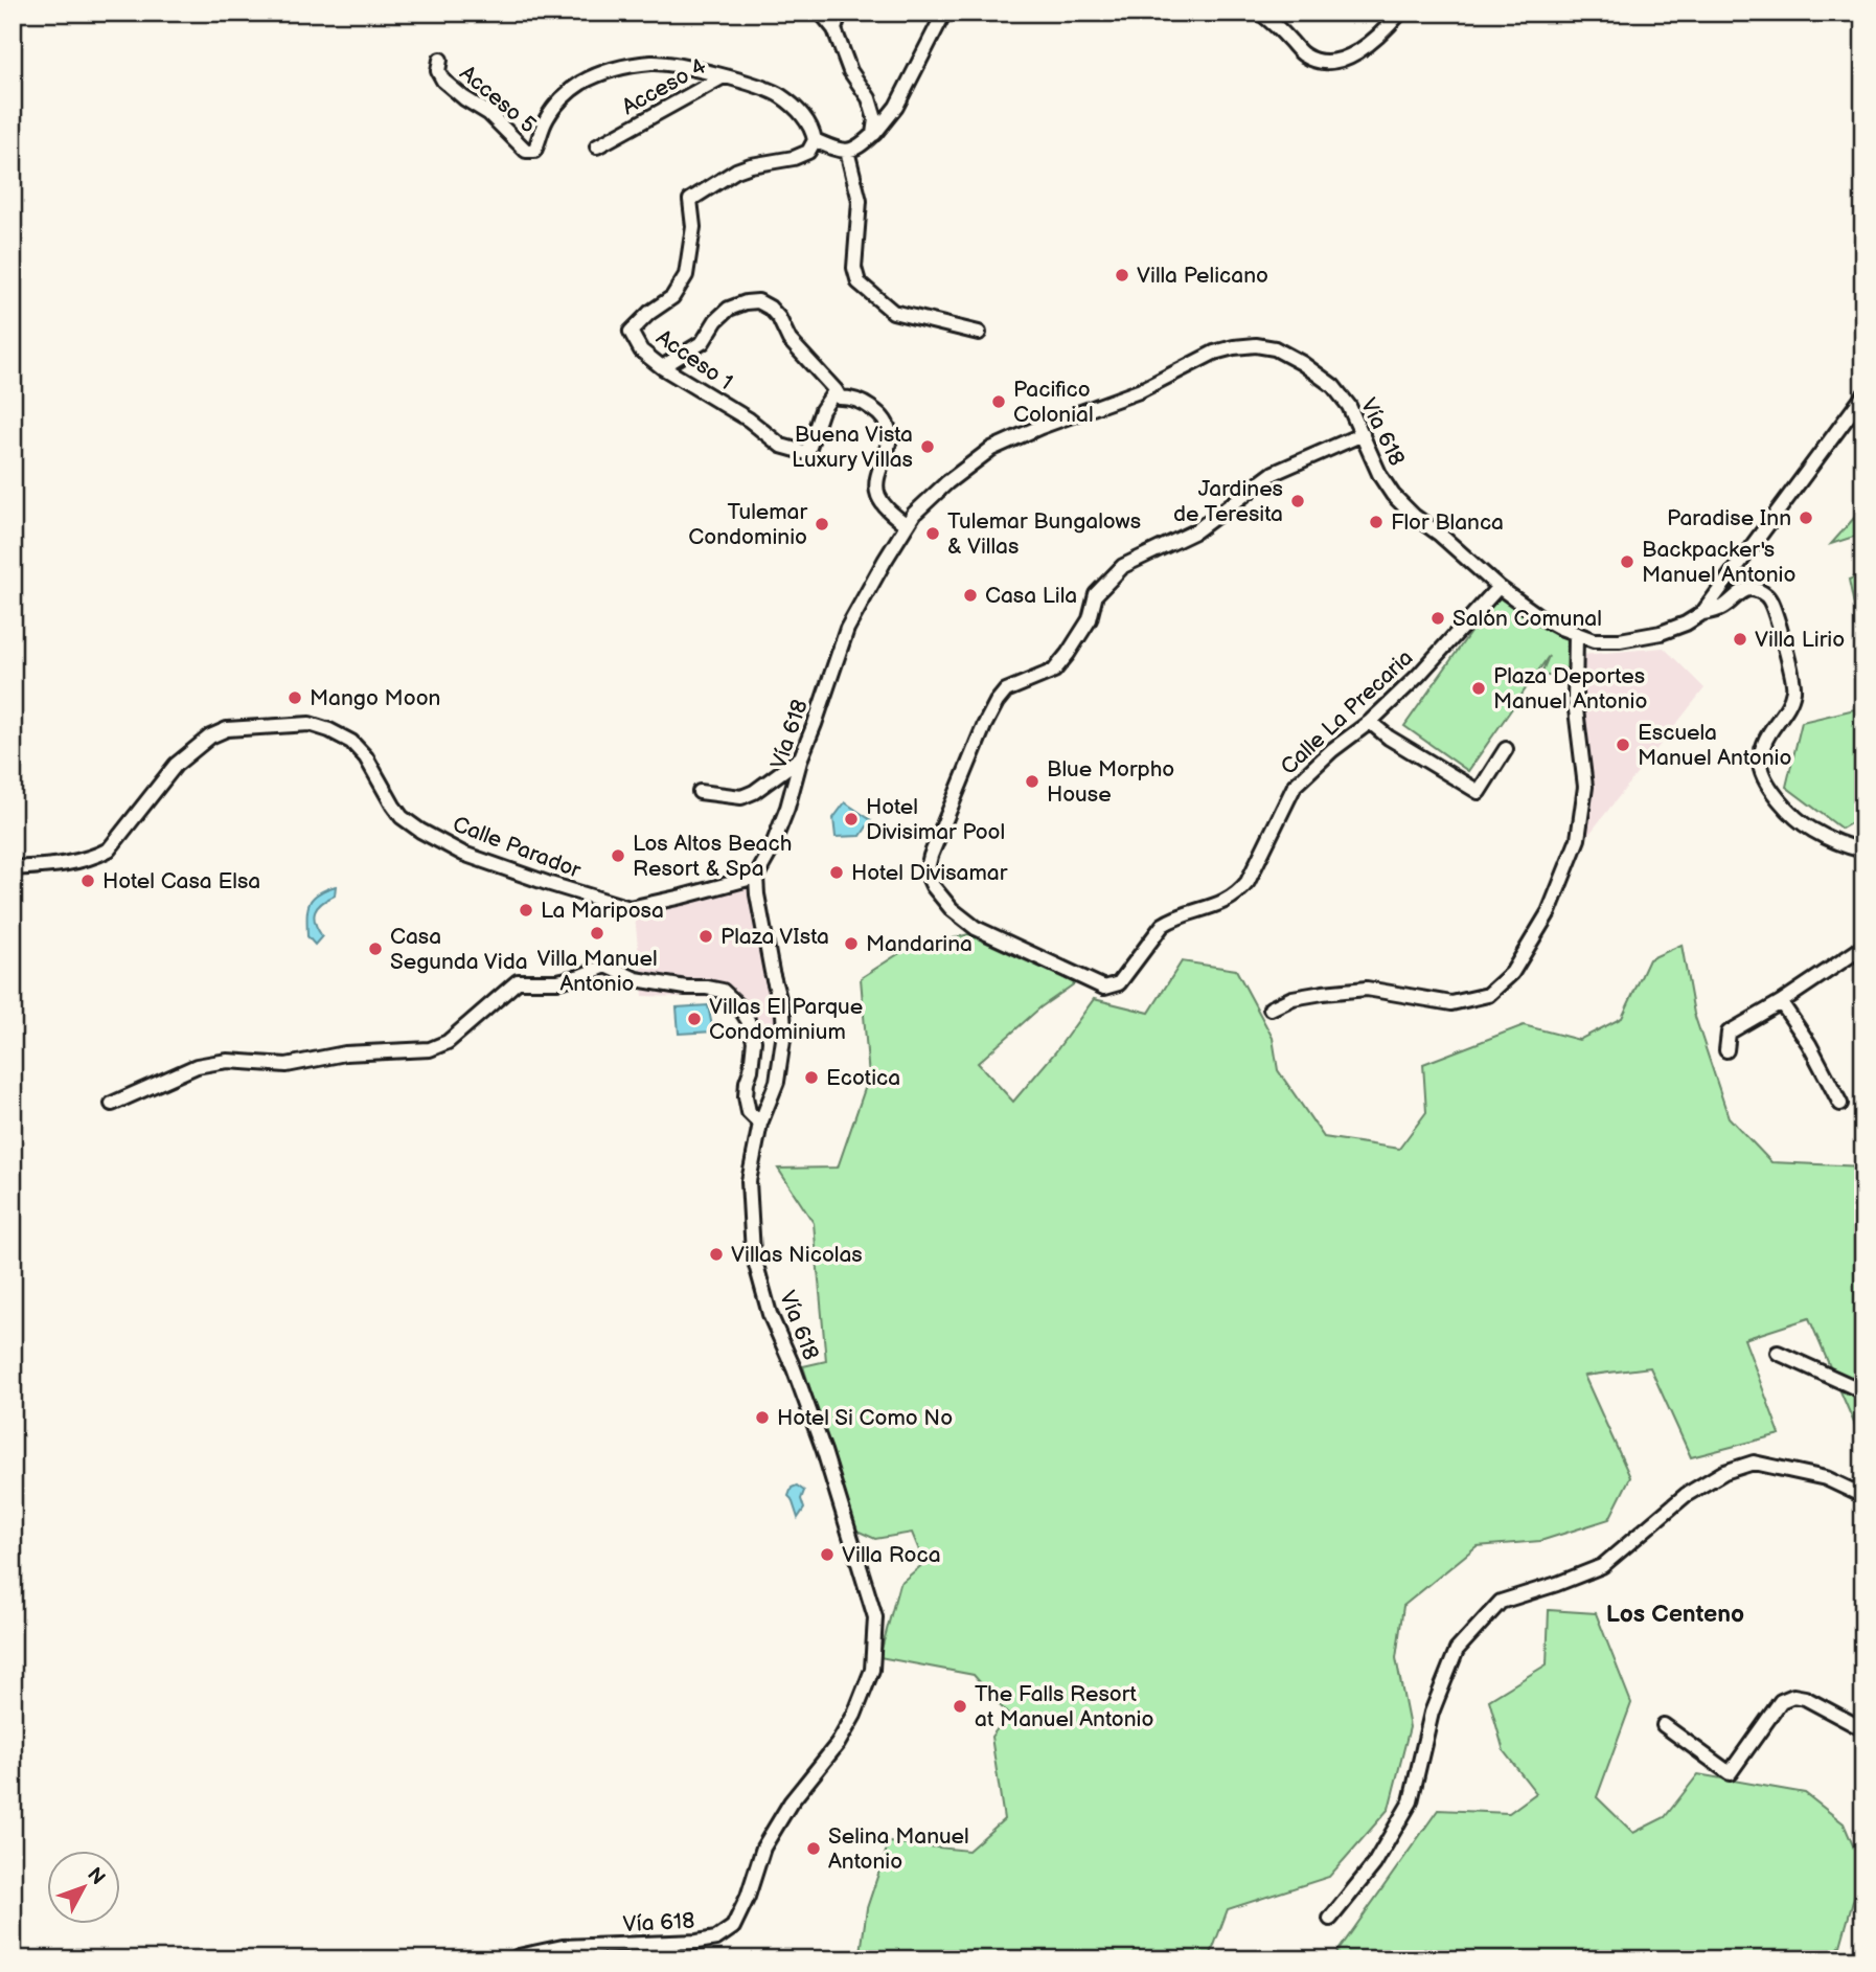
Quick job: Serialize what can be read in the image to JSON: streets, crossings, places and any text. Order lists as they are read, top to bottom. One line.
{"streets":{"street":["Acceso 4","Acceso 5","Acceso 1","Vía 618","Calle La Precaria","Calle Parador"]},"crossings":[["Acceso 4","Acceso 5"],["Acceso 4","Acceso 1"],["Vía 618","Calle La Precaria"],["Vía 618","Calle Parador"]],"districts":["Los Centeno"],"places":["Villa Pelicano","Pacifico Colonial","Buena Vista Luxury Villas","Jardines de Teresita","Paradise Inn","Flor Blanca","Tulemar Condominio","Tulemar Bungalows & Villas","Backpacker's Manuel Antonio","Casa Lila","Salón Comunal","Villa Lirio","Plaza Deportes Manuel Antonio","Mango Moon","Escuela Manuel Antonio","Blue Morpho House","Hotel Divisimar Pool","Los Altos Beach Resort & Spa","Hotel Divisamar","Hotel Casa Elsa","La Mariposa","Villa Manuel Antonio","Plaza VIsta","Mandarina","Casa Segunda Vida","Villas El Parque Condominium","Ecotica","Villas Nicolas","Hotel Si Como No","Villa Roca","The Falls Resort at Manuel Antonio","Selina Manuel Antonio"],"north":"top right"}
